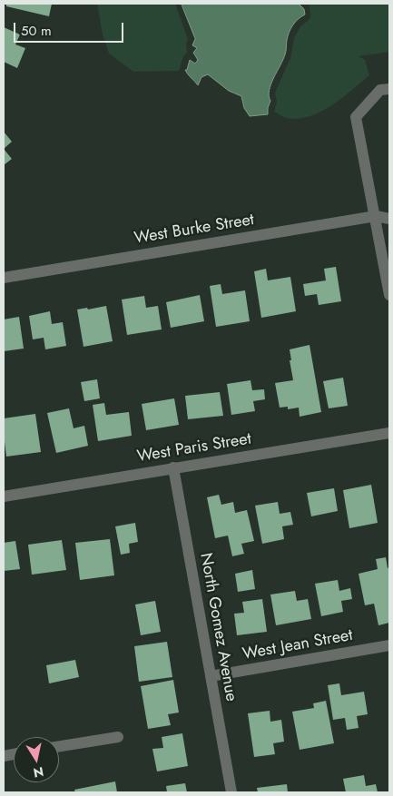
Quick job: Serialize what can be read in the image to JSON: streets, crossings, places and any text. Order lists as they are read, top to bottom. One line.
{"streets":{"street":["West Burke Street","West Paris Street","North Gomez Avenue","West Jean Street"]},"crossings":[["West Paris Street","North Gomez Avenue"],["North Gomez Avenue","West Jean Street"]],"scale_bar":"50 m","north":"bottom"}
